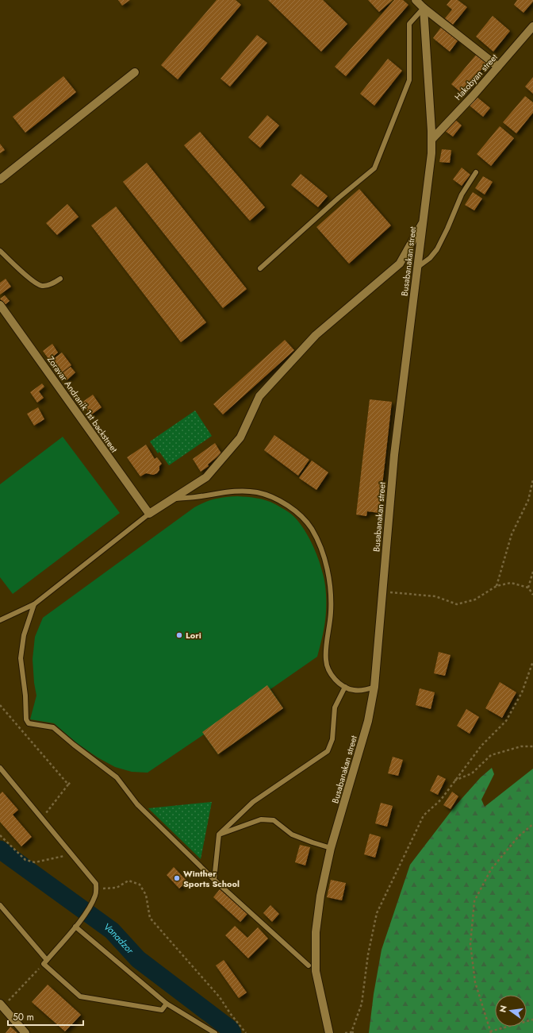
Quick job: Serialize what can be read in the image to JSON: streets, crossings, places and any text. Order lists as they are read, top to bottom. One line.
{"streets":{"street":["Hakobyan street","Busabanakan street","Zoravar Andranik 1st backstreet"]},"crossings":[["Hakobyan street","Busabanakan street"]],"water":["Vanadzor"],"places":["Lori","Winther Sports School"],"scale_bar":"50 m","north":"left"}
